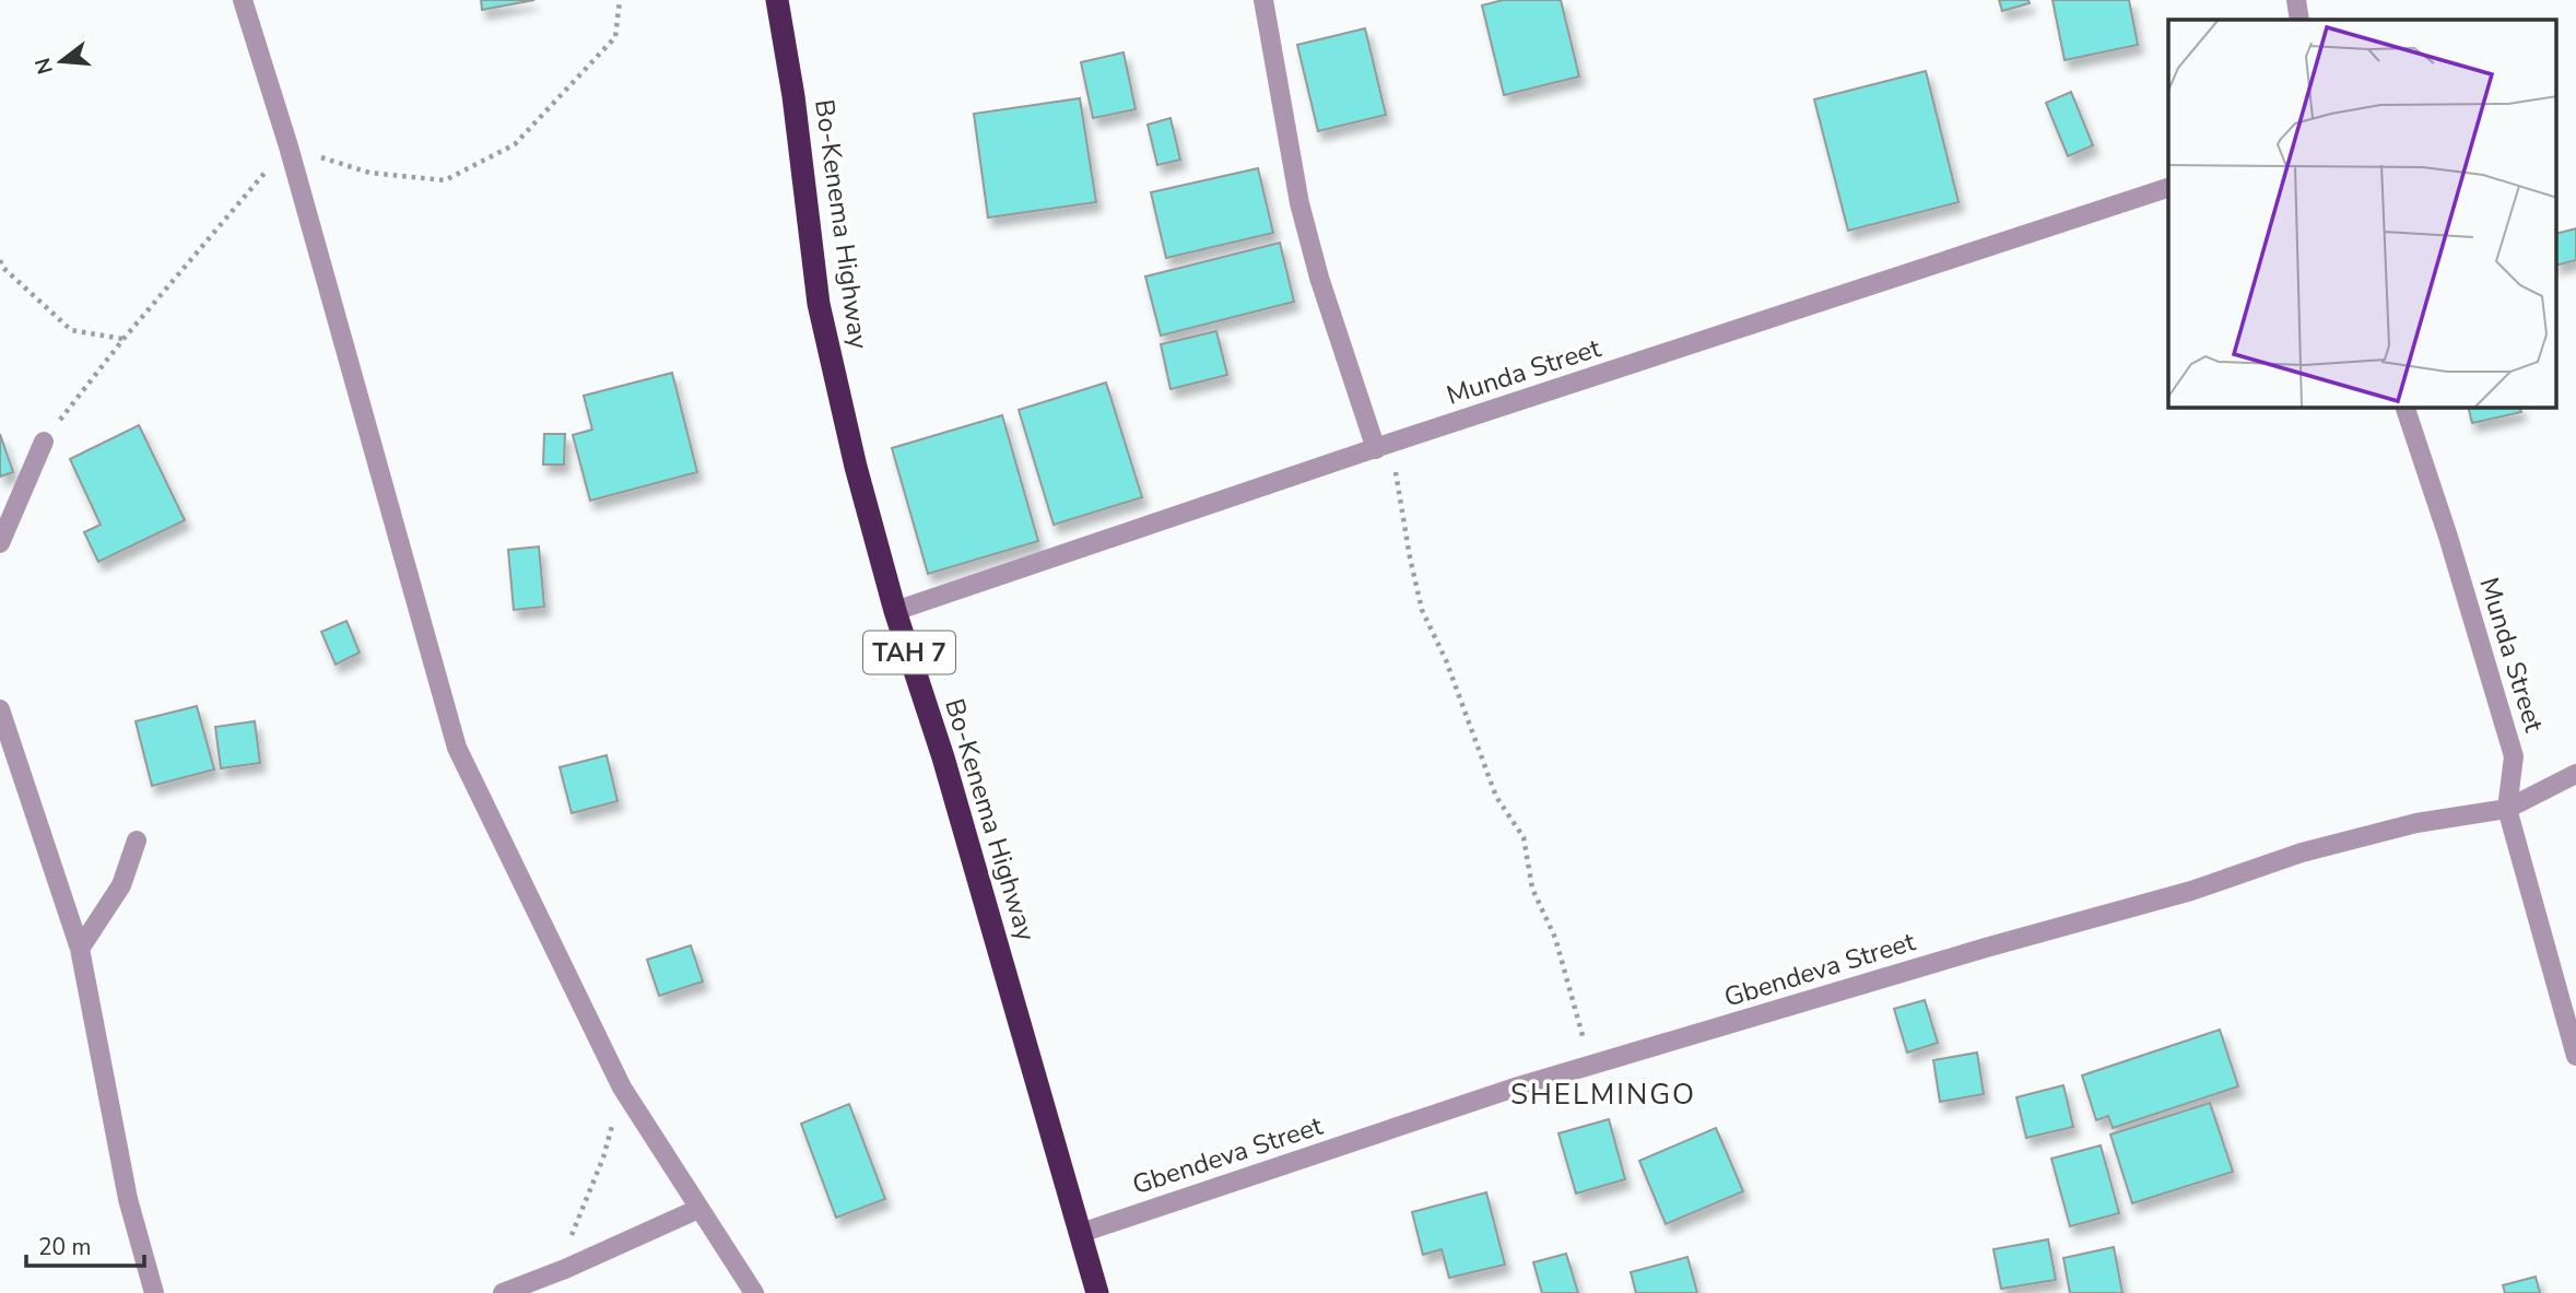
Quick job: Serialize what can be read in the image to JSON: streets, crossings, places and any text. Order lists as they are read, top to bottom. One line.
{"streets":{"highway":["Bo-Kenema Highway","TAH 7"],"street":["Munda Street","Gbendeva Street"]},"crossings":[["Bo-Kenema Highway","Munda Street"],["Bo-Kenema Highway","Gbendeva Street"],["Munda Street","Gbendeva Street"]],"districts":["SHELMINGO"],"scale_bar":"20 m","north":"left"}
